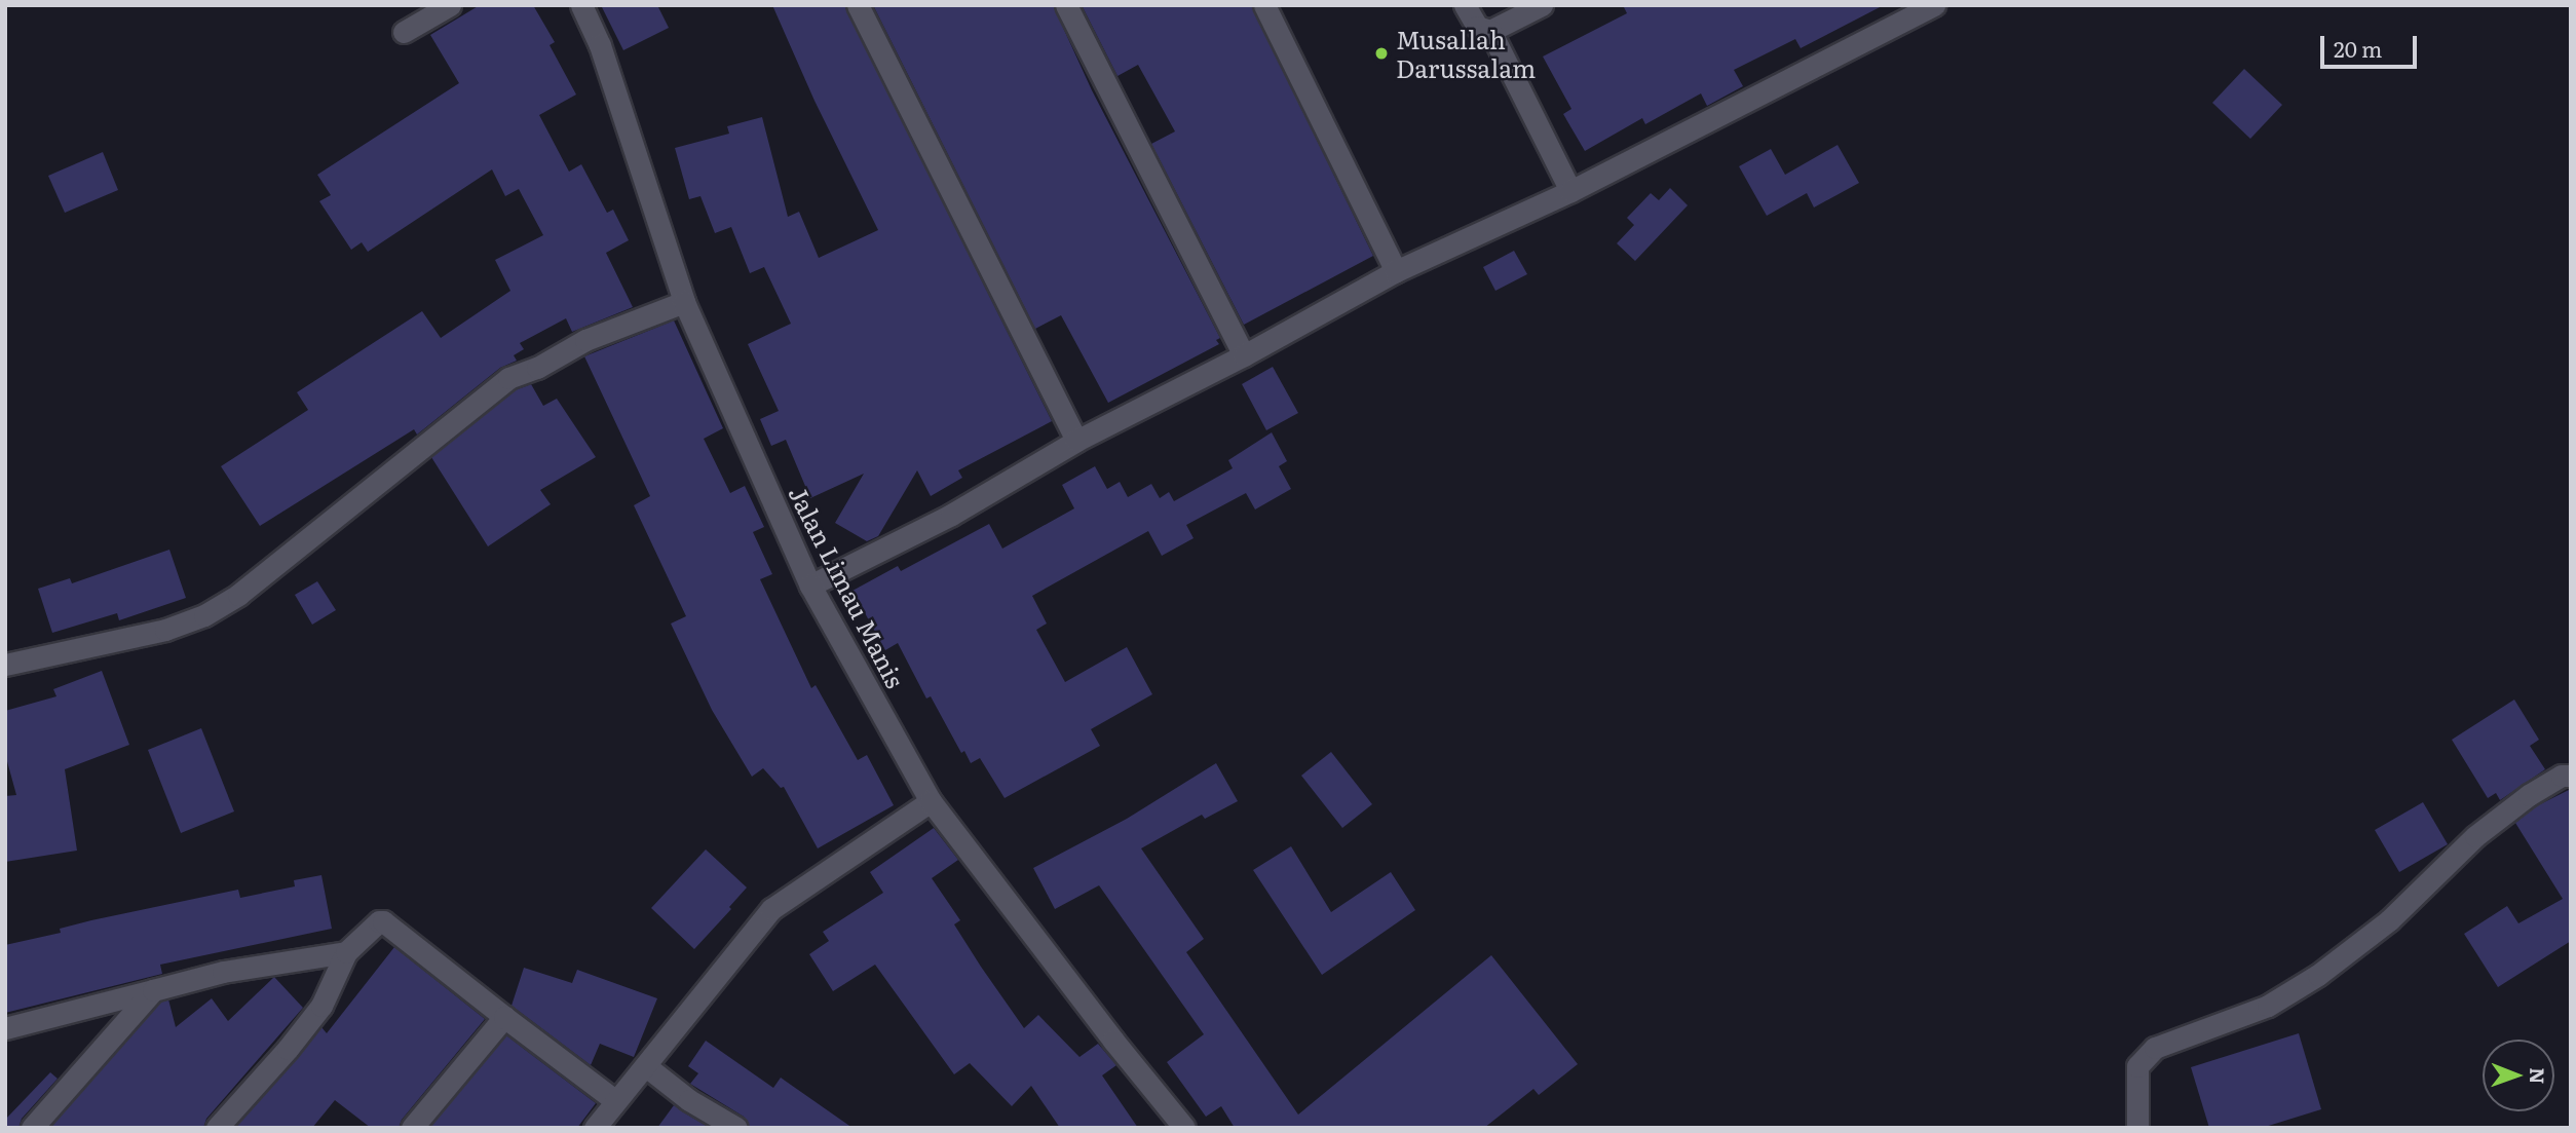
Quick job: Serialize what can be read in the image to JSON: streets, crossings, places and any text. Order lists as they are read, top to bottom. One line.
{"streets":{"street":["Jalan Limau Manis"]},"places":["Musallah Darussalam"],"scale_bar":"20 m","north":"right"}
